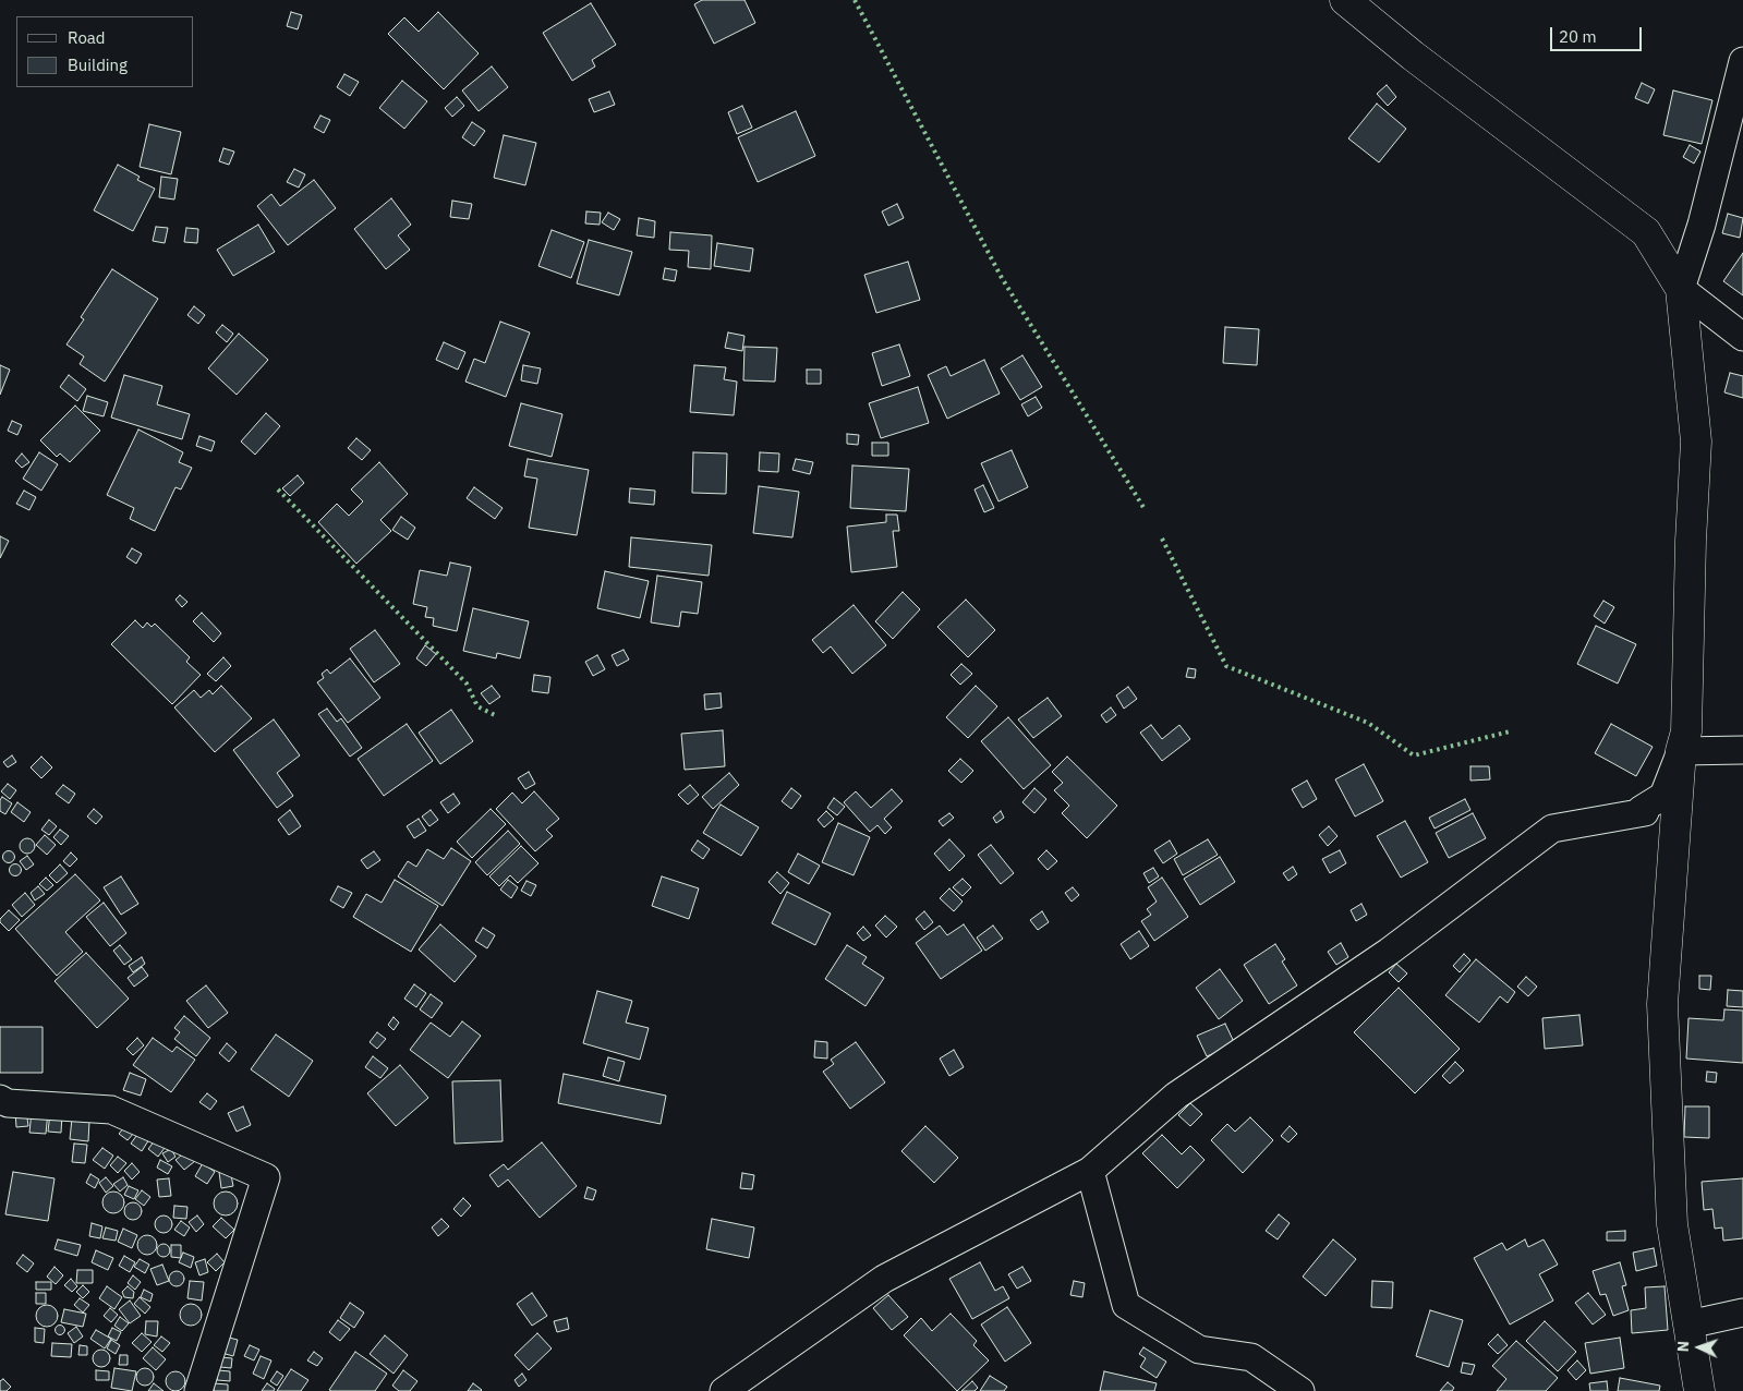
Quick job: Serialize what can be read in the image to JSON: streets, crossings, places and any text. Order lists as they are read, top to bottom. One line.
{"legend":["Road","Building"],"scale_bar":"20 m","north":"left"}
